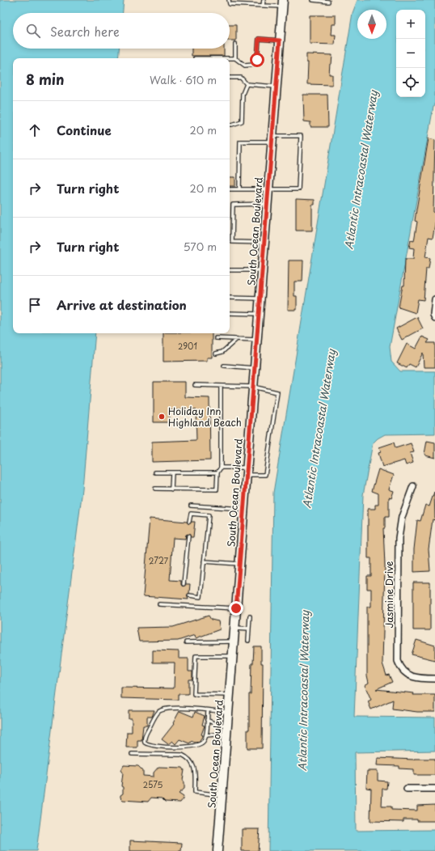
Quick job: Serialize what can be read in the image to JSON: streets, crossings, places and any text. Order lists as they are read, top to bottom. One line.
{"streets":{"main road":["South Ocean Boulevard"],"street":["Jasmine Drive"]},"water":["Atlantic Intracoastal Waterway"],"places":["Holiday Inn Highland Beach"],"house_numbers":["2901","2727","2575"],"north":"bottom","page":{"map_buttons":["+","−"],"search":"Search here","heading":["8 min","Walk · 610 m"],"list":[["Continue","20 m"],["Turn right","20 m"],["Turn right","570 m"],"Arrive at destination"]}}
